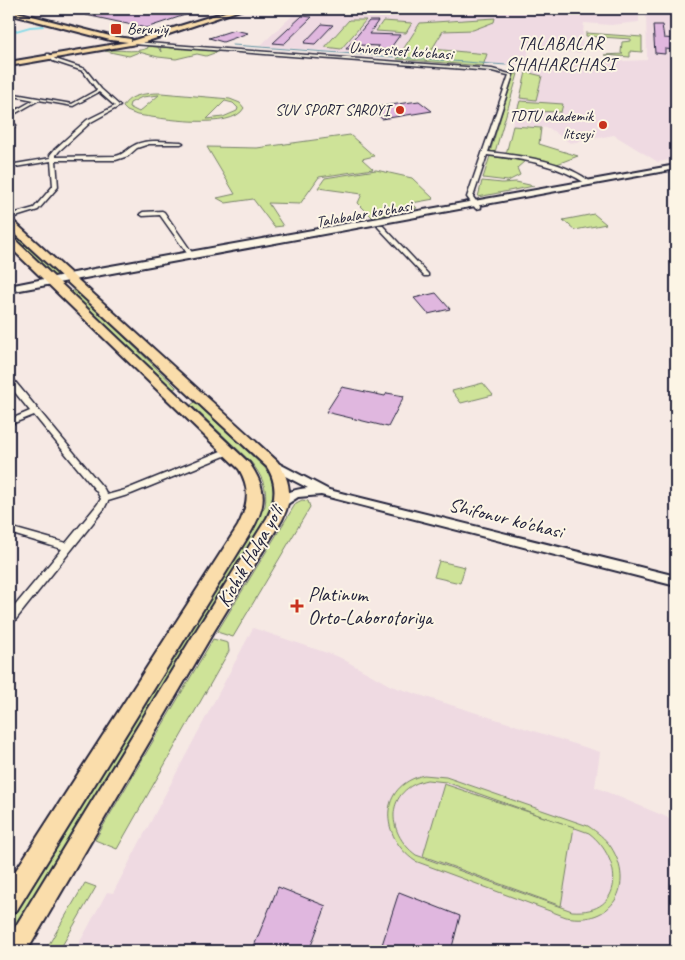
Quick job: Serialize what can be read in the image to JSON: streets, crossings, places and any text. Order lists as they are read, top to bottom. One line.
{"streets":{"highway":["Kichik Halqa yo'li"],"main road":["Talabalar ko'chasi"],"street":["Universitet ko'chasi","Shifonur ko'chasi"]},"crossings":[["Universitet ko'chasi","Talabalar ko'chasi"],["Talabalar ko'chasi","Kichik Halqa yo'li"],["Shifonur ko'chasi","Kichik Halqa yo'li"]],"districts":["TALABALAR SHAHARCHASI"],"places":{"transit":["Beruniy"],"other":["SUV SPORT SAROYI","TDTU akademik litseyi"],"health":["Platinum Orto-Laborotoriya"]}}
